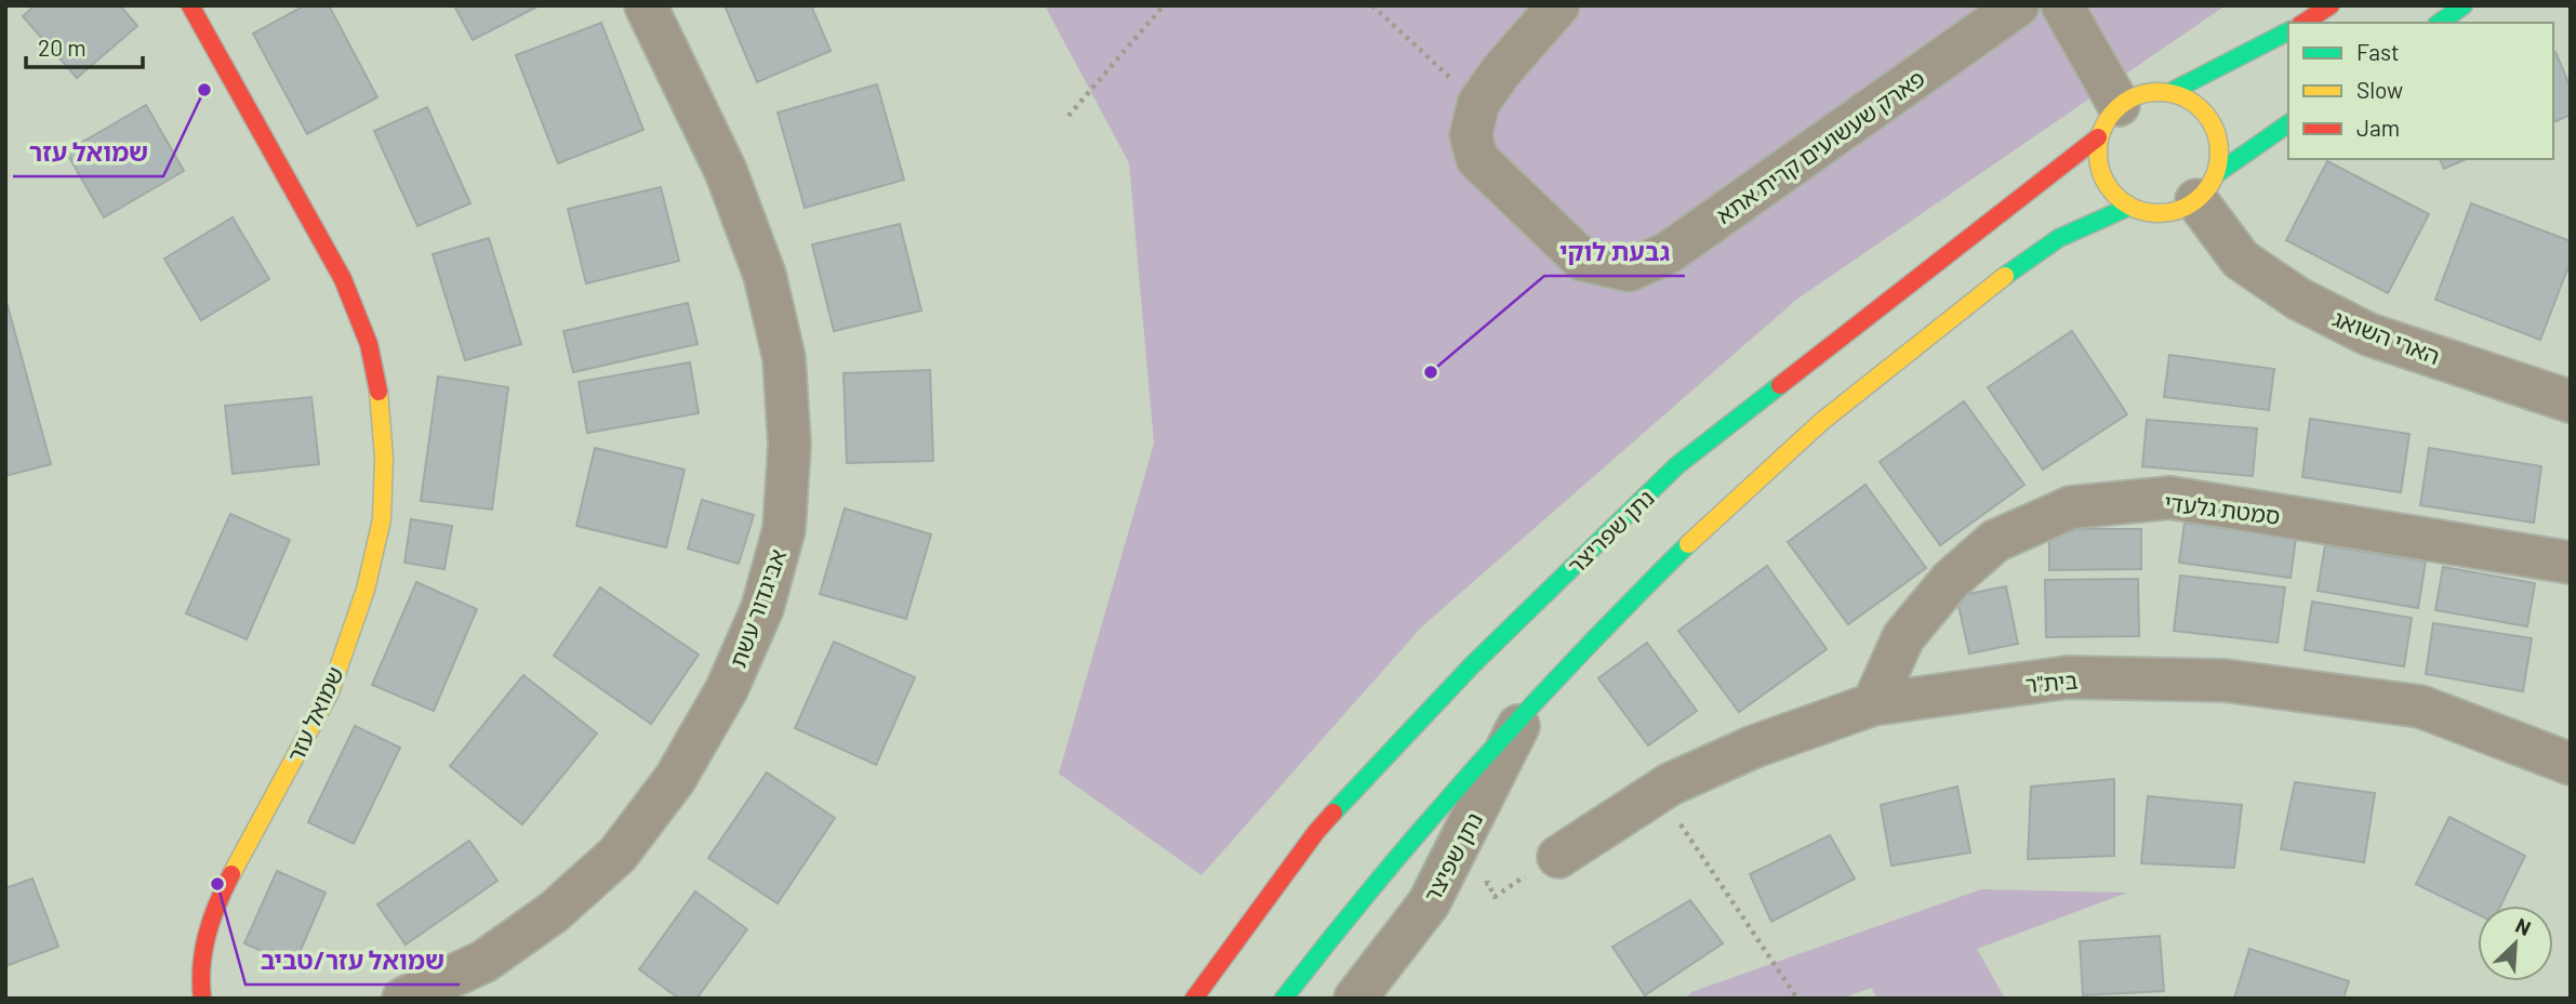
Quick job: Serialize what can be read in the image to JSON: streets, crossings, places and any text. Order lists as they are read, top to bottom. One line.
{"streets":{"street":["פארק שעשועים קרית אתא","הארי השואג","סמטת גלעדי","נתן שפריצר","אביגדור עשת","בית\"ר","שמואל עזר","נתן שפיצר"]},"crossings":[["הארי השואג","נתן שפריצר"],["סמטת גלעדי","בית\"ר"]],"places":["שמואל עזר","גבעת לוקי","שמואל עזר/טביב"],"legend":["Fast","Slow","Jam"],"scale_bar":"20 m","north":"top right"}
